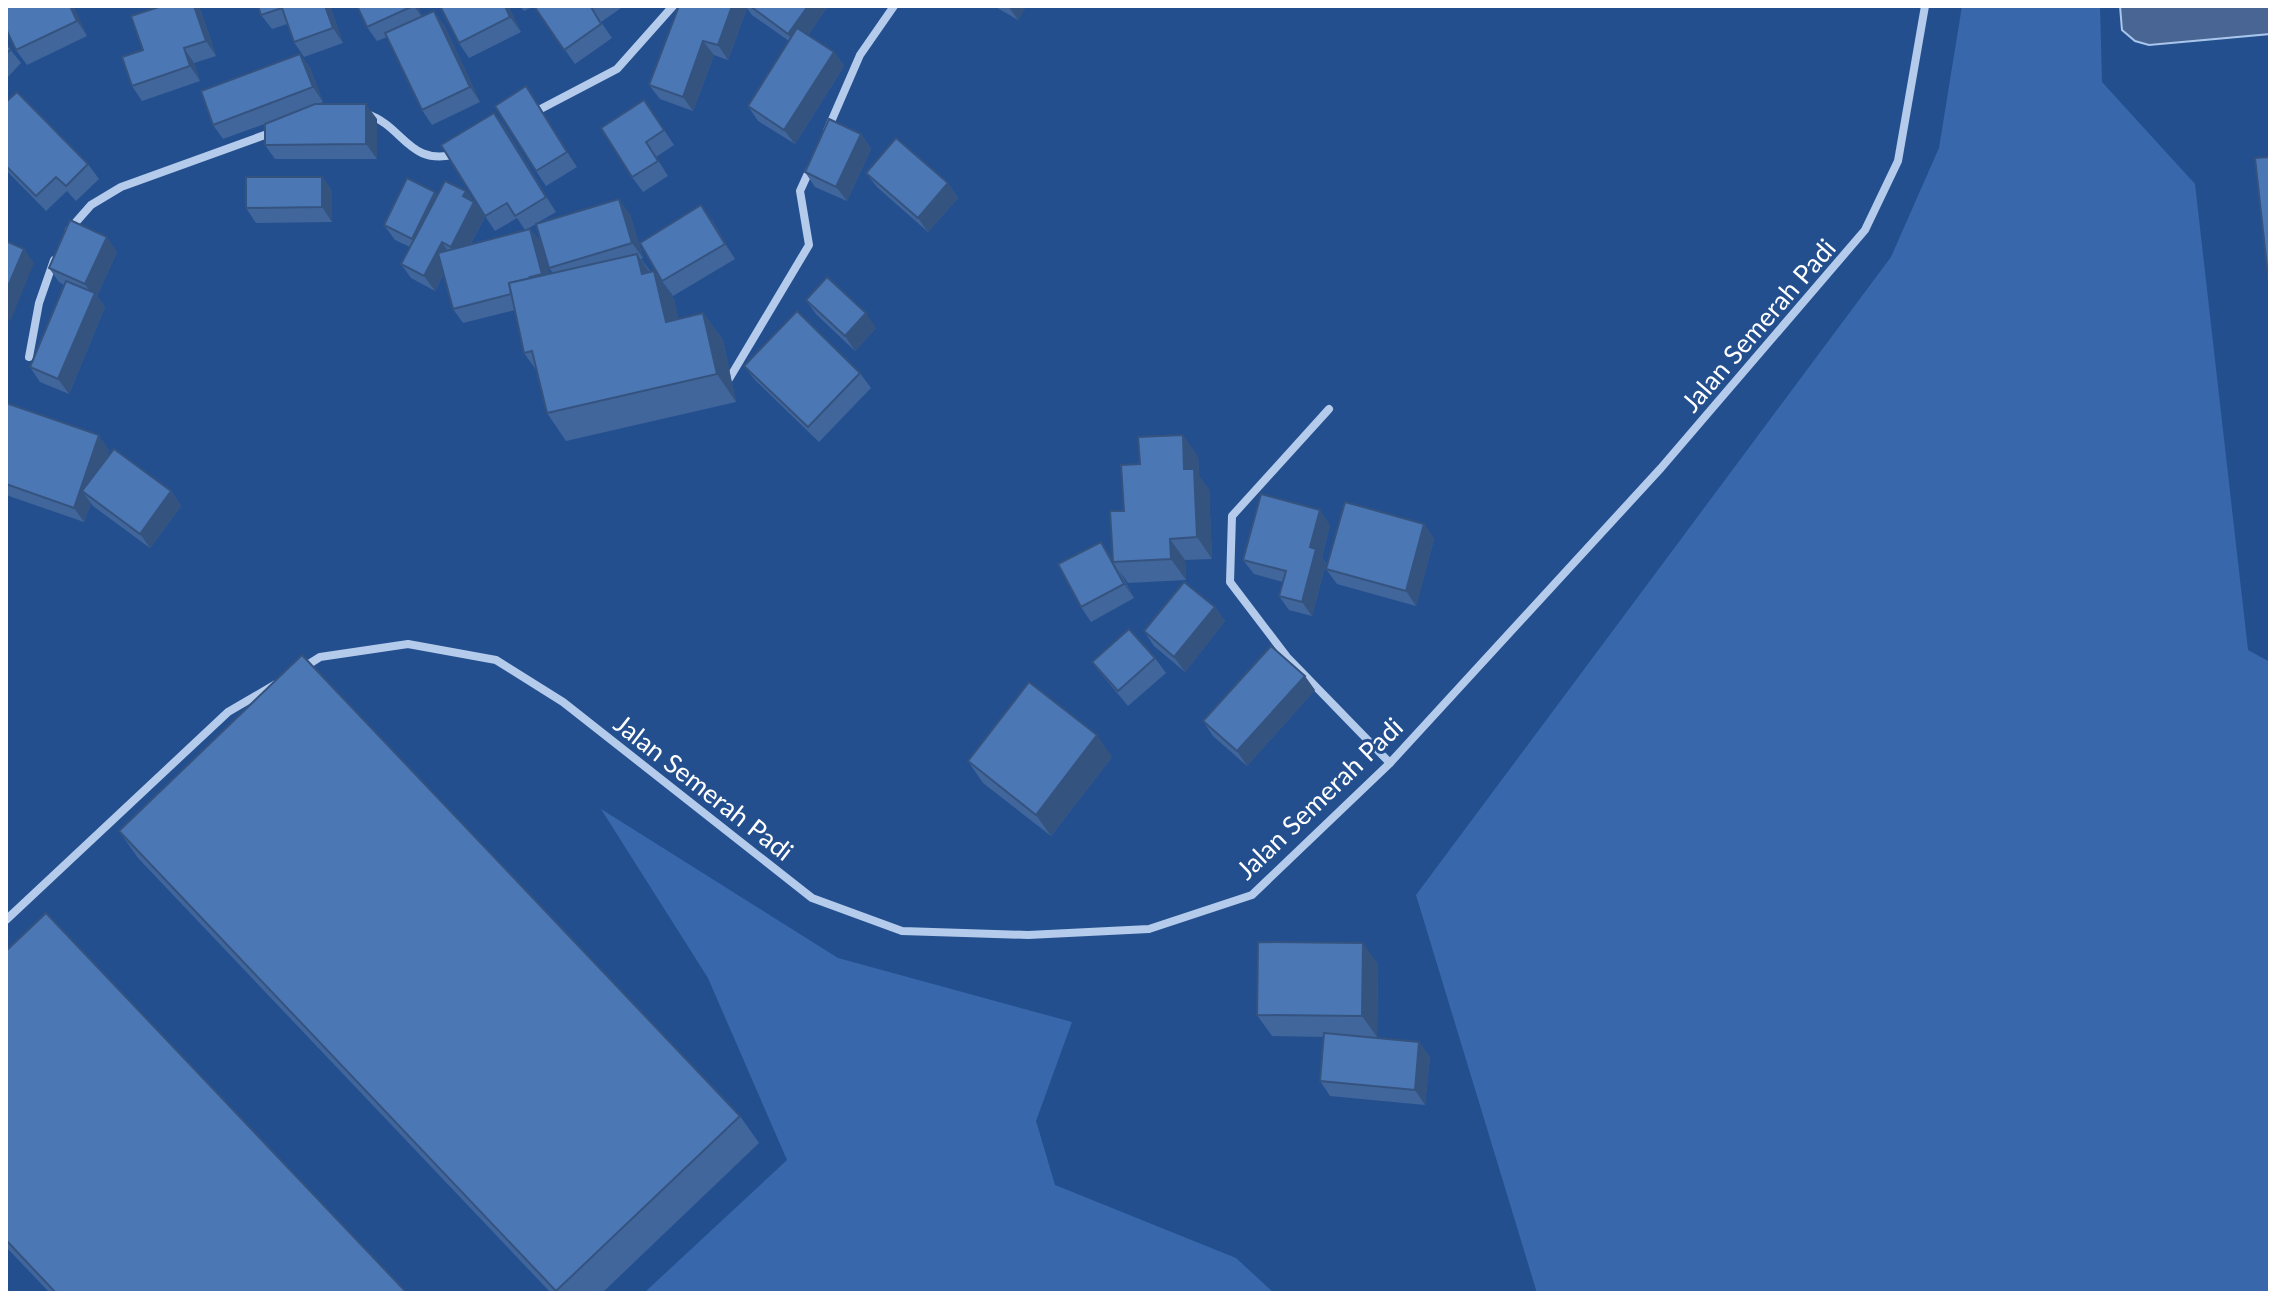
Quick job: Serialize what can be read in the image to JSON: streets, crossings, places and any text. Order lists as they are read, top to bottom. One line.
{"streets":{"street":["Jalan Semerah Padi"]}}
